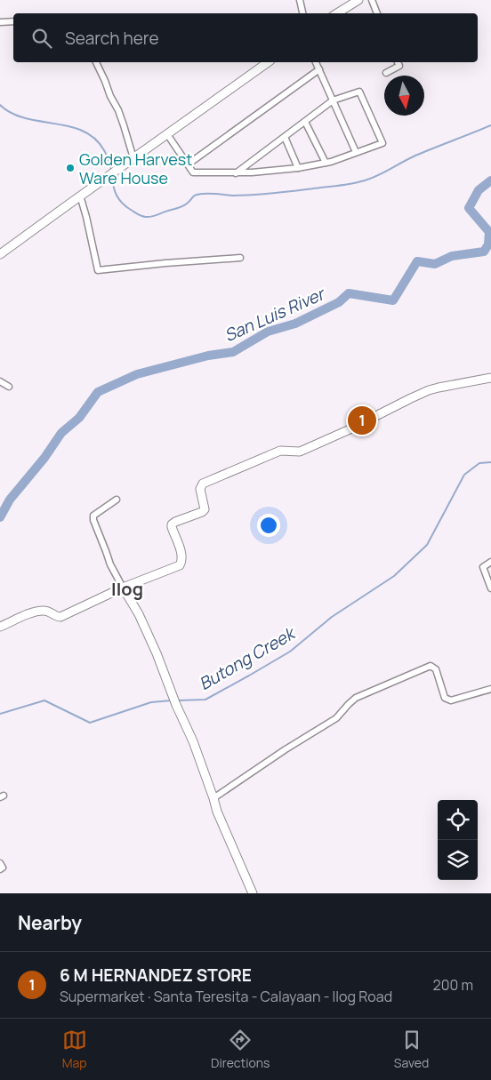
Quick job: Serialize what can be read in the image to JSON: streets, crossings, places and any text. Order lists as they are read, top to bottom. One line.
{"districts":["Ilog"],"water":["San Luis River","Butong Creek"],"places":["Golden Harvest Ware House"],"north":"bottom","page":{"search":"Search here","pins":"1","heading":"Nearby","list":[{"mark":"1","name":"6 M HERNANDEZ STORE","note":"Supermarket · Santa Teresita - Calayaan - Ilog Road","value":"200 m"}],"nav":["Map","Directions","Saved"]}}
